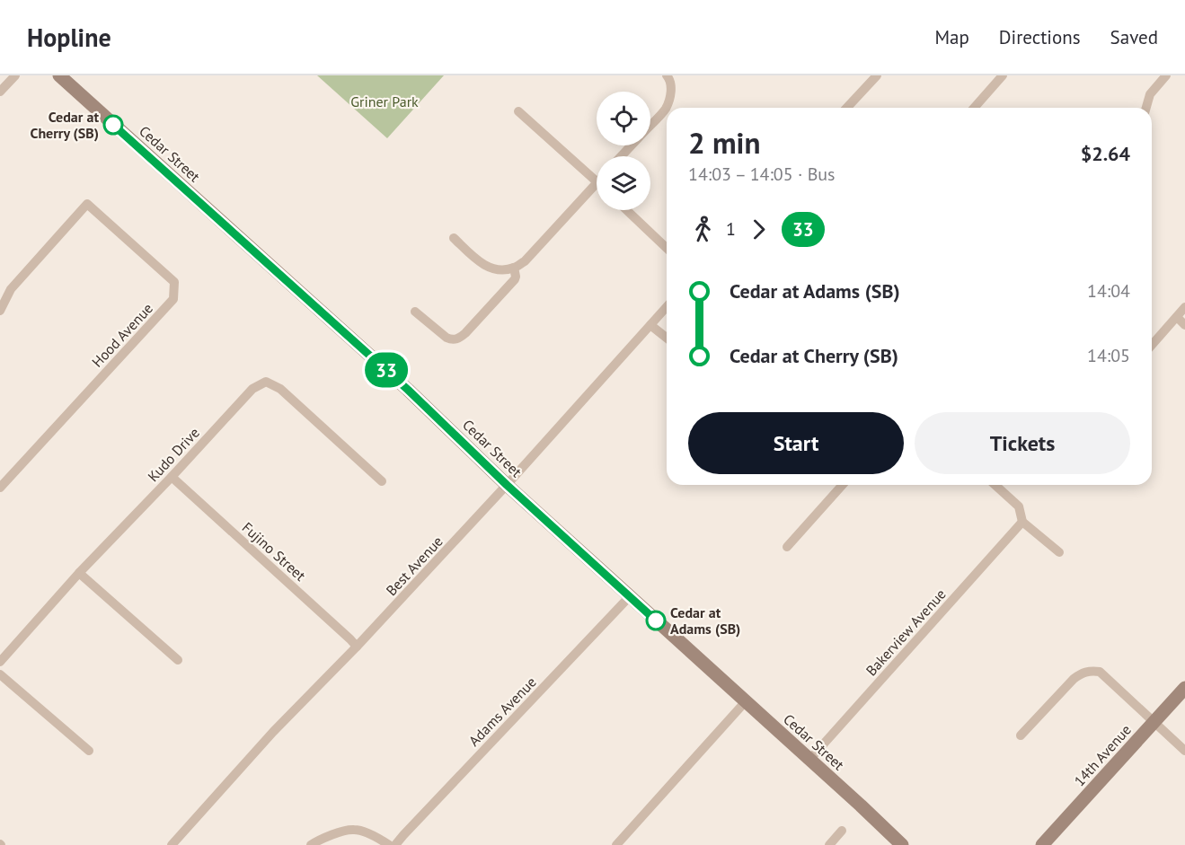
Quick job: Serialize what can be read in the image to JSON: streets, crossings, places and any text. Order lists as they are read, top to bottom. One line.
{"streets":{"main road":["Cedar Street","14th Avenue"],"street":["Hood Avenue","Kudo Drive","Fujino Street","Best Avenue","Bakerview Avenue","Adams Avenue"]},"crossings":[["Cedar Street","Best Avenue"],["Cedar Street","Bakerview Avenue"],["Cedar Street","Adams Avenue"],["Kudo Drive","Fujino Street"],["Fujino Street","Best Avenue"]],"parks":["Griner Park"],"places":["Cedar at Cherry (SB)","Cedar at Adams (SB)"],"lines":["bus line 33"],"page":{"header":"Hopline","nav":["Map","Directions","Saved"],"on_map":"33","heading":["2 min","14:03 – 14:05 · Bus","$2.64"],"legs":["1","33"],"list":[{"name":"Cedar at Adams (SB)","value":"14:04"},{"name":"Cedar at Cherry (SB)","value":"14:05"}],"buttons":["Start","Tickets"]}}
